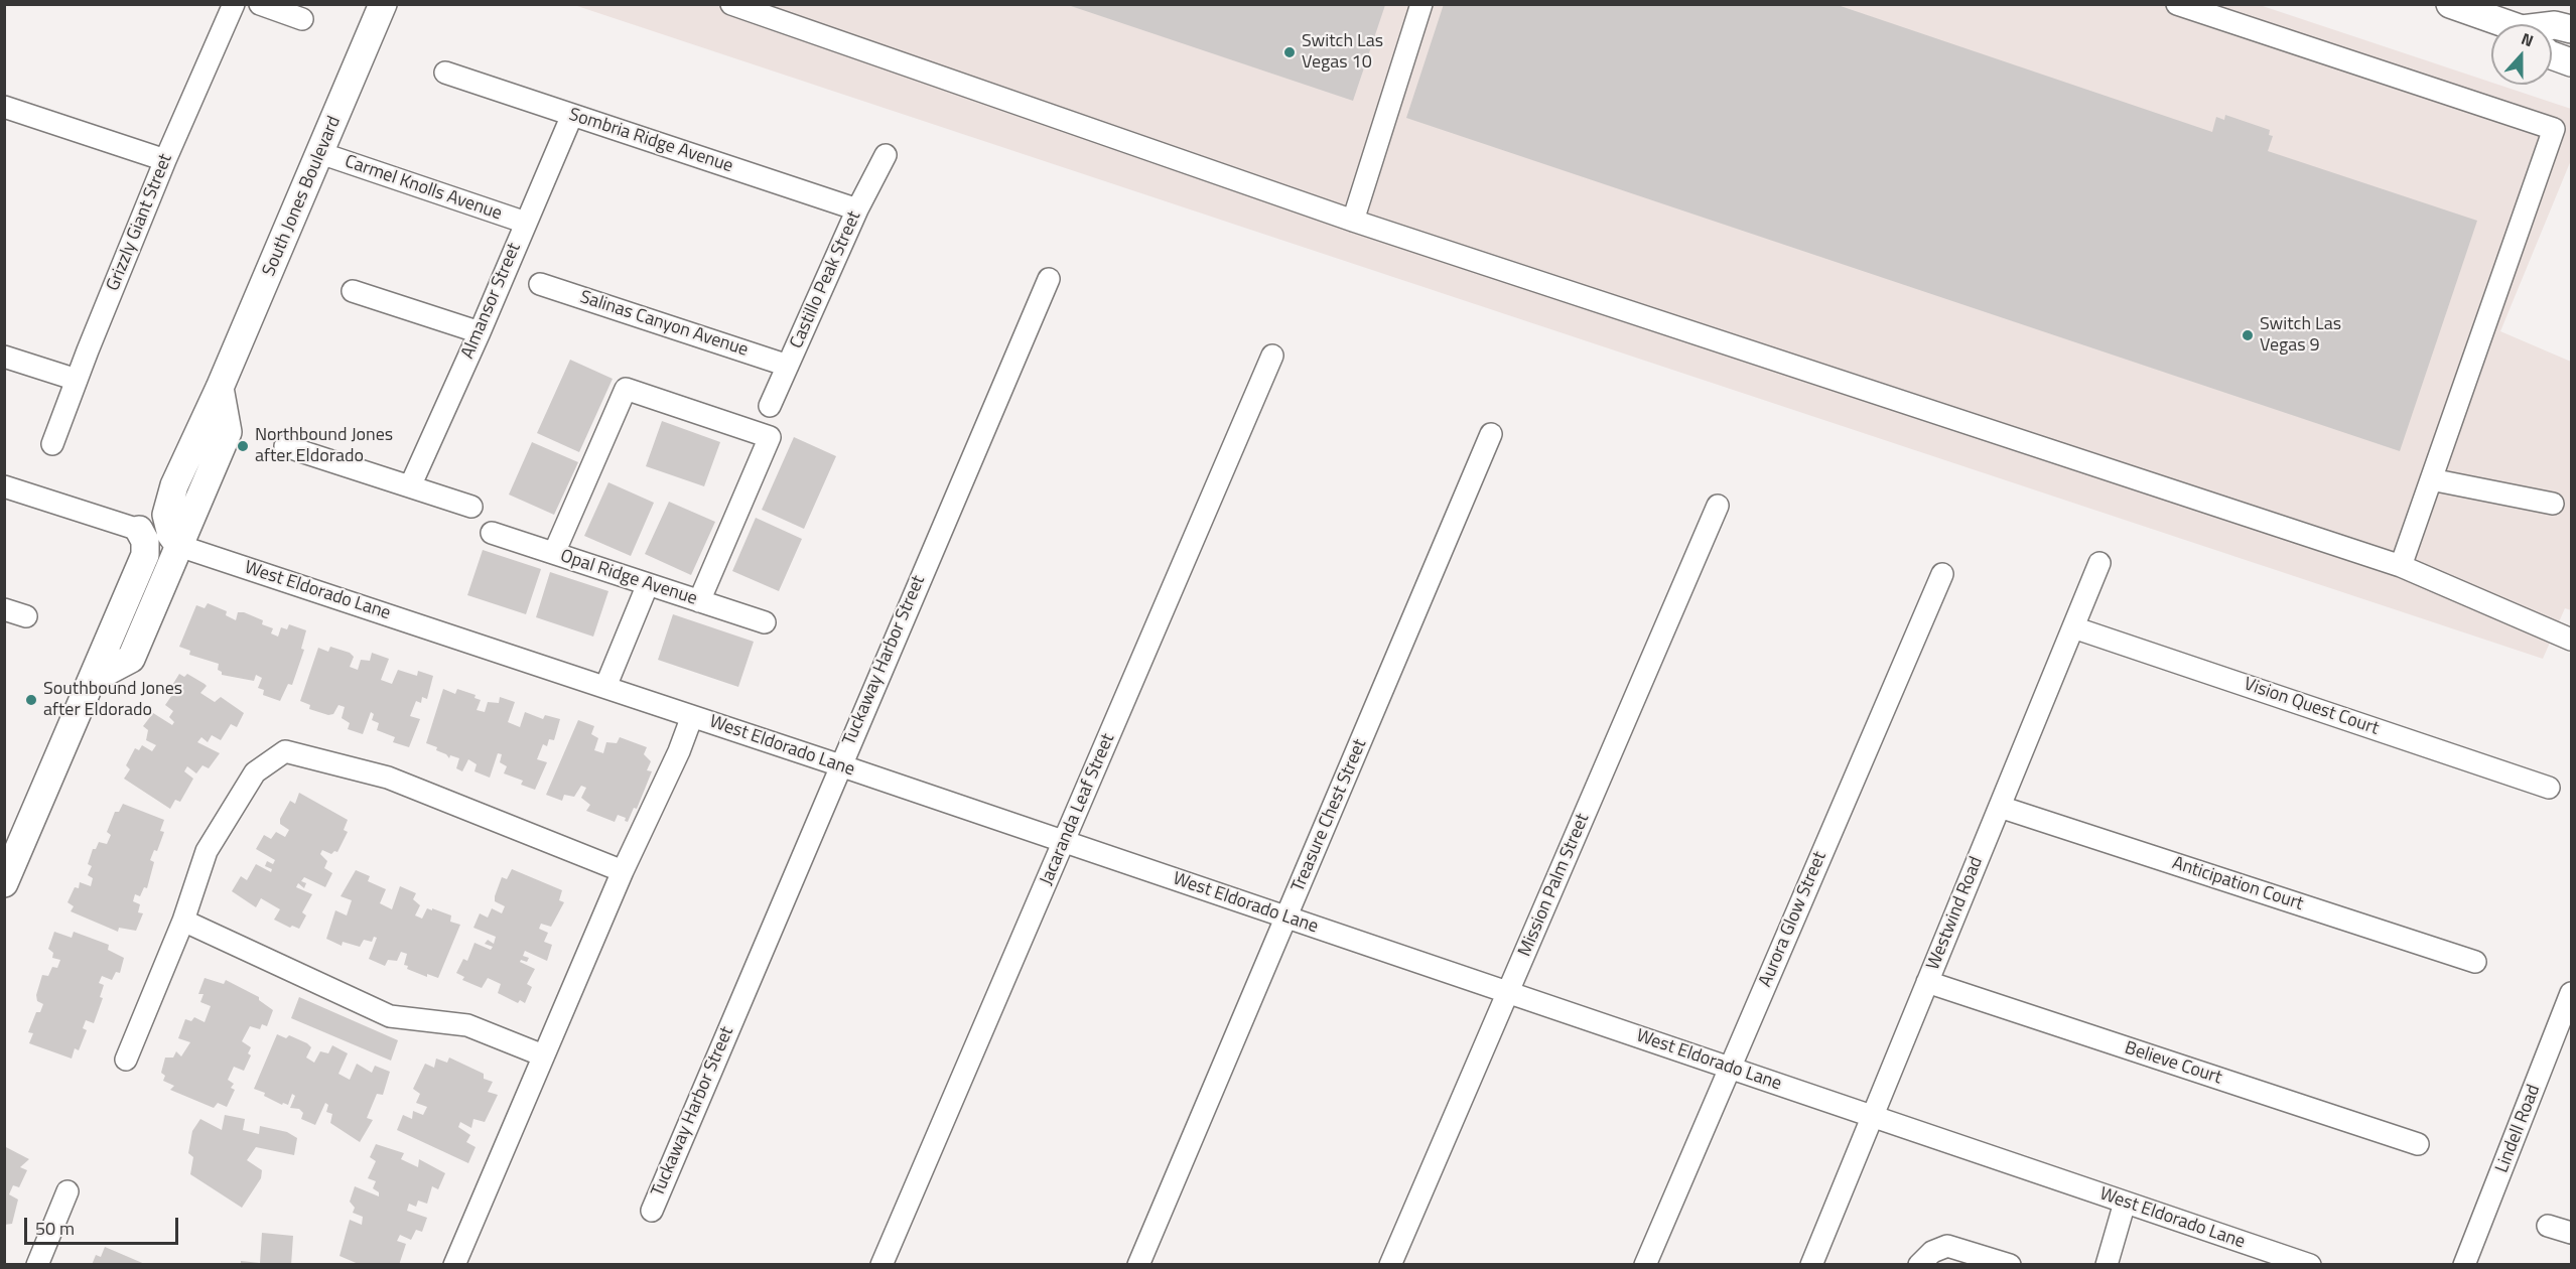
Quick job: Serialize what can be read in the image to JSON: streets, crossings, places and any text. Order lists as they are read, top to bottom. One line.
{"streets":{"main road":["South Jones Boulevard"],"street":["Sombria Ridge Avenue","Carmel Knolls Avenue","Grizzly Giant Street","Castillo Peak Street","Almansor Street","Salinas Canyon Avenue","Opal Ridge Avenue","West Eldorado Lane","Tuckaway Harbor Street","Vision Quest Court","Jacaranda Leaf Street","Treasure Chest Street","Anticipation Court","Mission Palm Street","Westwind Road","Aurora Glow Street","Believe Court","Lindell Road"]},"crossings":[["Sombria Ridge Avenue","Castillo Peak Street"],["Sombria Ridge Avenue","Almansor Street"],["Carmel Knolls Avenue","South Jones Boulevard"],["Carmel Knolls Avenue","Almansor Street"],["Castillo Peak Street","Salinas Canyon Avenue"],["West Eldorado Lane","Tuckaway Harbor Street"],["West Eldorado Lane","Jacaranda Leaf Street"],["West Eldorado Lane","Treasure Chest Street"],["West Eldorado Lane","Mission Palm Street"],["West Eldorado Lane","Westwind Road"],["West Eldorado Lane","Aurora Glow Street"],["Vision Quest Court","Westwind Road"],["Anticipation Court","Westwind Road"],["Westwind Road","Believe Court"]],"places":["Switch Las Vegas 10","Switch Las Vegas 9","Northbound Jones after Eldorado","Southbound Jones after Eldorado"],"scale_bar":"50 m","north":"top"}
